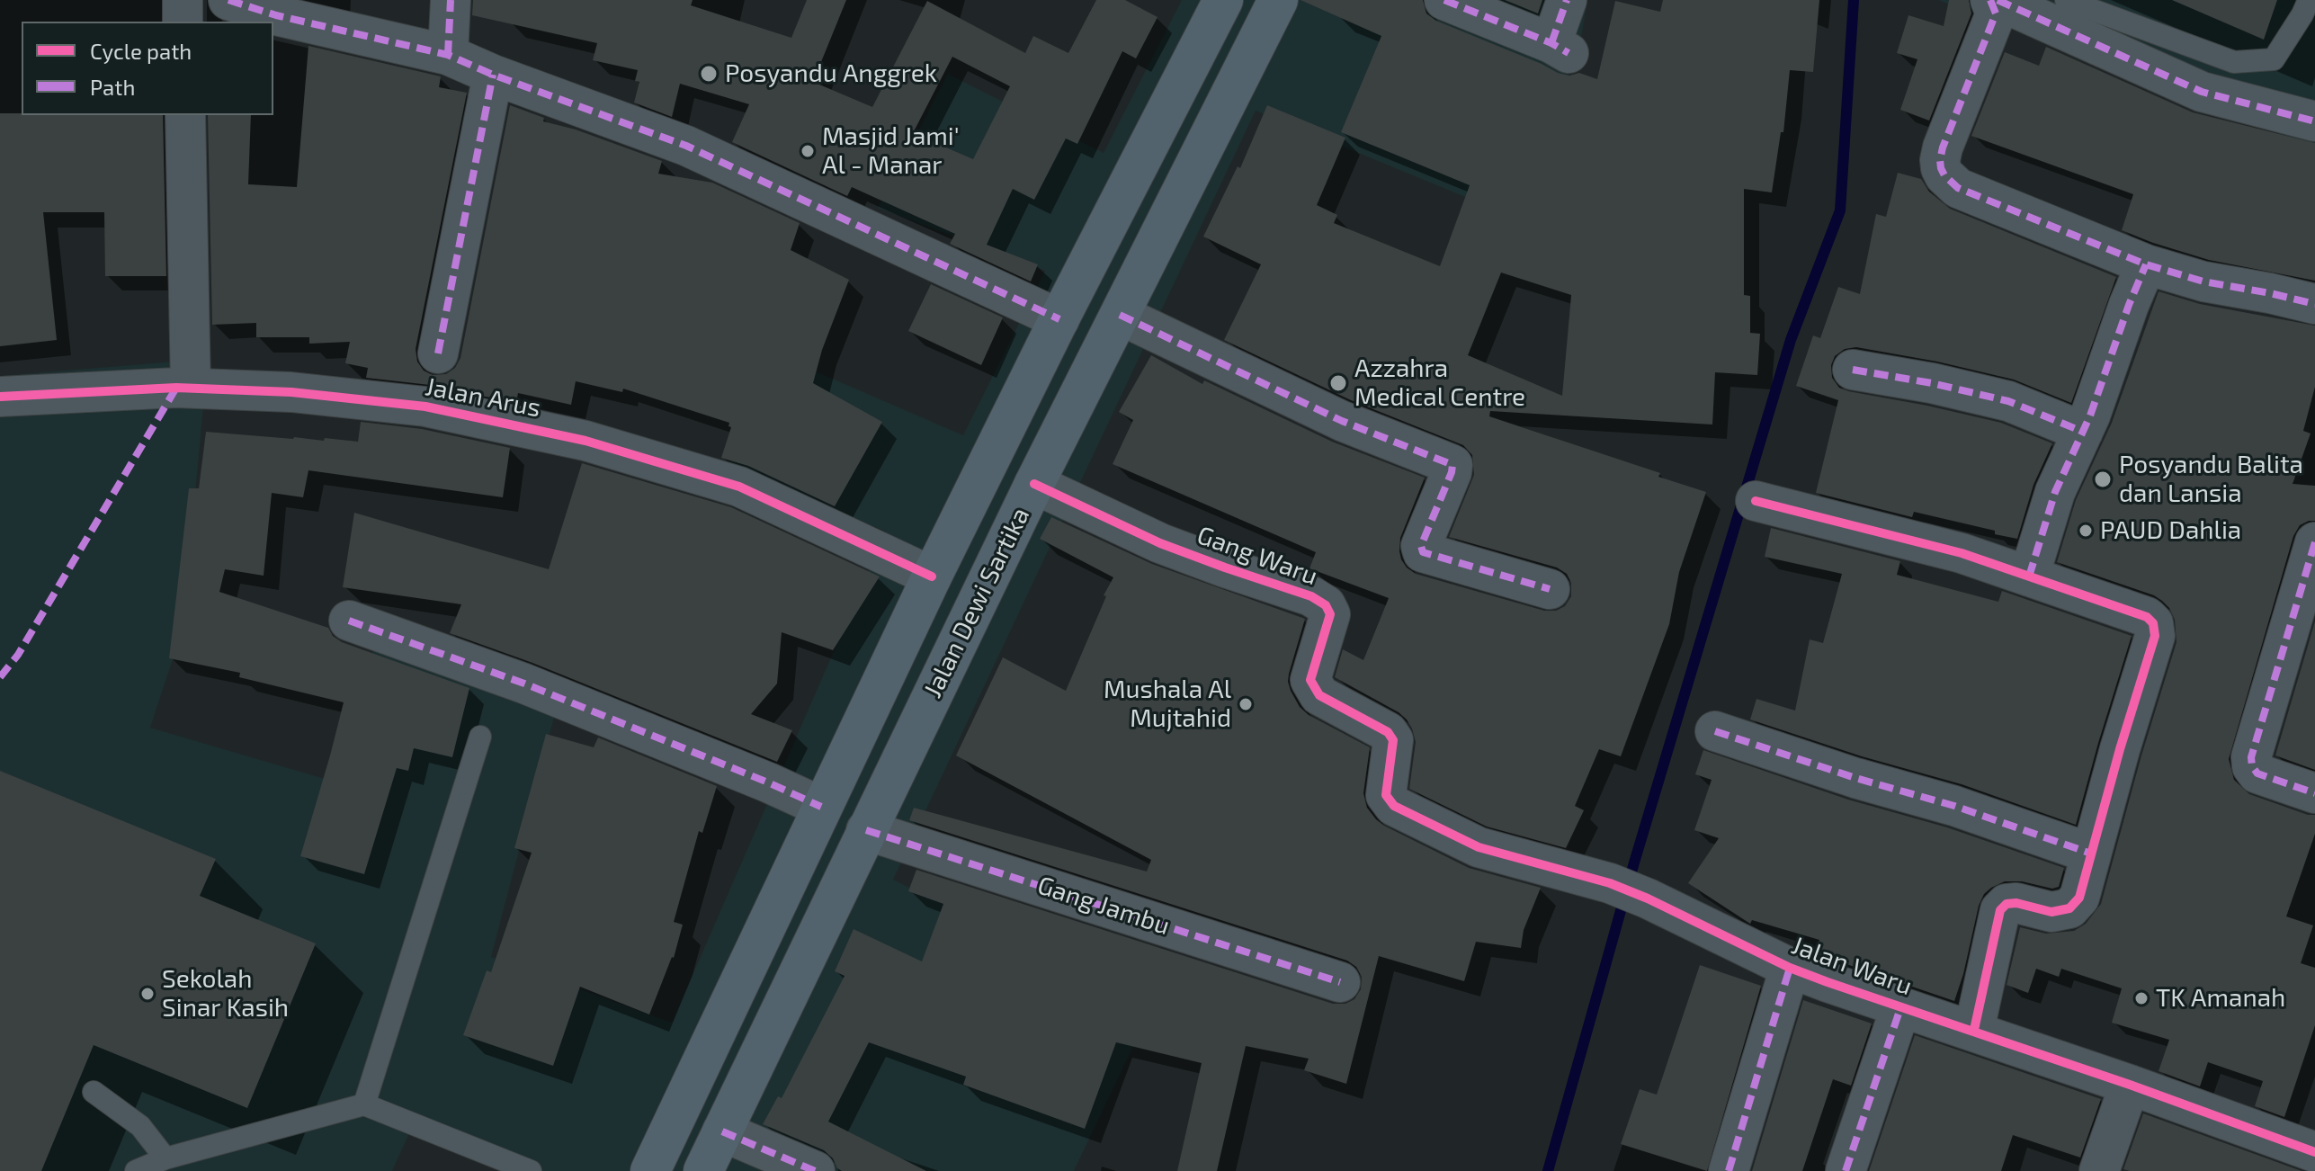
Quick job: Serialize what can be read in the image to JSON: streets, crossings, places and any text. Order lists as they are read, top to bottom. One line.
{"streets":{"main road":["Jalan Dewi Sartika"],"street":["Jalan Arus","Gang Waru","Gang Jambu","Jalan Waru"]},"crossings":[["Jalan Arus","Jalan Dewi Sartika"],["Gang Waru","Jalan Dewi Sartika"],["Gang Waru","Jalan Waru"],["Jalan Dewi Sartika","Gang Jambu"]],"places":["Posyandu Anggrek","Masjid Jami' Al - Manar","Azzahra Medical Centre","Posyandu Balita dan Lansia","PAUD Dahlia","Mushala Al Mujtahid","Sekolah Sinar Kasih","TK Amanah"],"legend":["Cycle path","Path"]}
